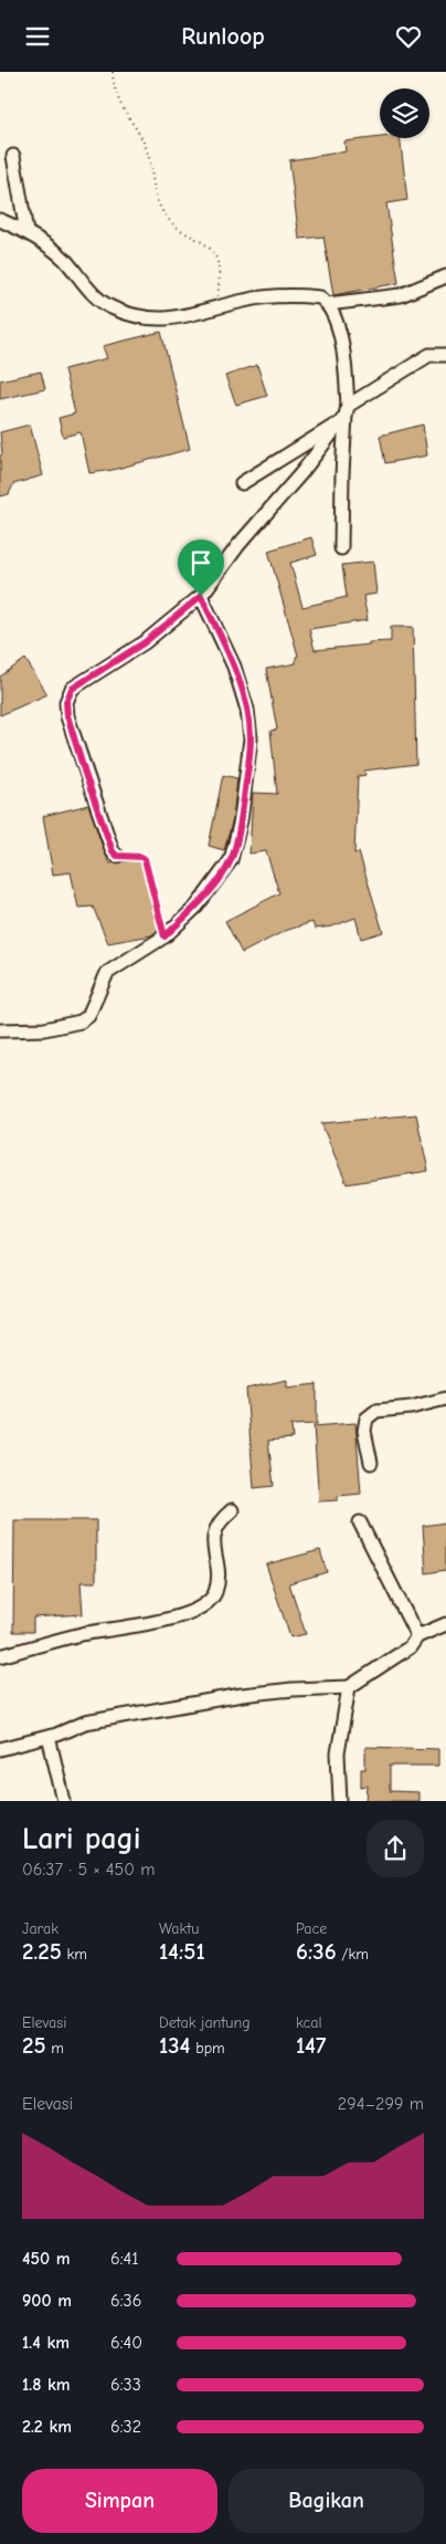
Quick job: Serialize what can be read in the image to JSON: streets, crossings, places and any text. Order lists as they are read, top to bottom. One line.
{"page":{"header":"Runloop","heading":["Lari pagi","06:37 · 5 × 450 m"],"stats":[["Jarak","2.25 km"],["Waktu","14:51"],["Pace","6:36 /km"],["Elevasi","25 m"],["Detak jantung","134 bpm"],["kcal","147"]],"chart":["Elevasi","294–299 m"],"list":[{"name":"450 m","note":"6:41"},{"name":"900 m","note":"6:36"},{"name":"1.4 km","note":"6:40"},{"name":"1.8 km","note":"6:33"},{"name":"2.2 km","note":"6:32"}],"buttons":["Simpan","Bagikan"]}}
